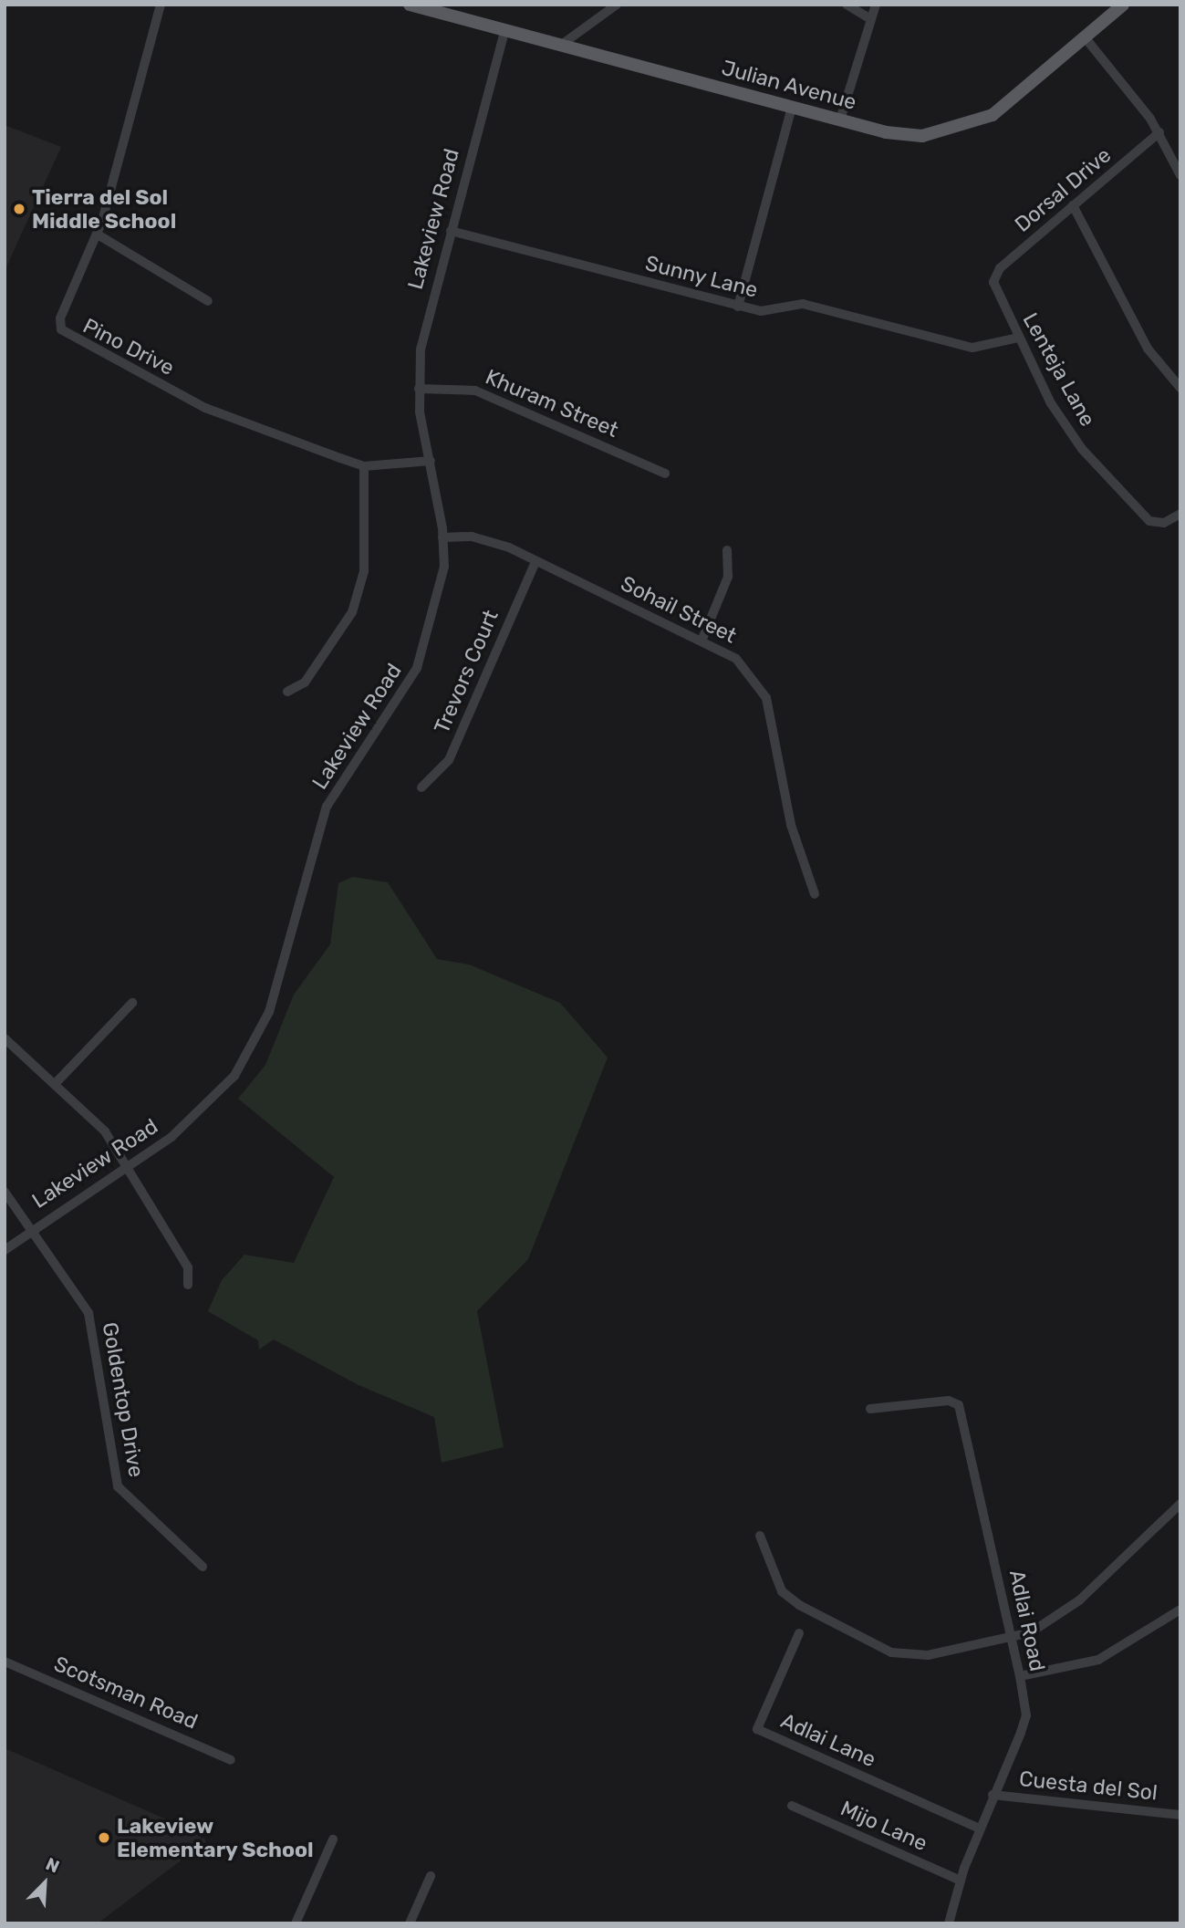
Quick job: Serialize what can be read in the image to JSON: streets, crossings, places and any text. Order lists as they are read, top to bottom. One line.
{"streets":{"main road":["Julian Avenue"],"street":["Dorsal Drive","Lakeview Road","Sunny Lane","Pino Drive","Lenteja Lane","Khuram Street","Sohail Street","Trevors Court","Goldentop Drive","Adlai Road","Scotsman Road","Adlai Lane","Cuesta del Sol","Mijo Lane"]},"crossings":[["Julian Avenue","Lakeview Road"],["Dorsal Drive","Lenteja Lane"],["Lakeview Road","Sunny Lane"],["Lakeview Road","Pino Drive"],["Lakeview Road","Khuram Street"],["Lakeview Road","Sohail Street"],["Lakeview Road","Goldentop Drive"],["Sunny Lane","Lenteja Lane"],["Sohail Street","Trevors Court"],["Adlai Road","Adlai Lane"],["Adlai Road","Cuesta del Sol"],["Adlai Road","Mijo Lane"]],"places":["Tierra del Sol Middle School","Lakeview Elementary School"],"north":"top right"}
